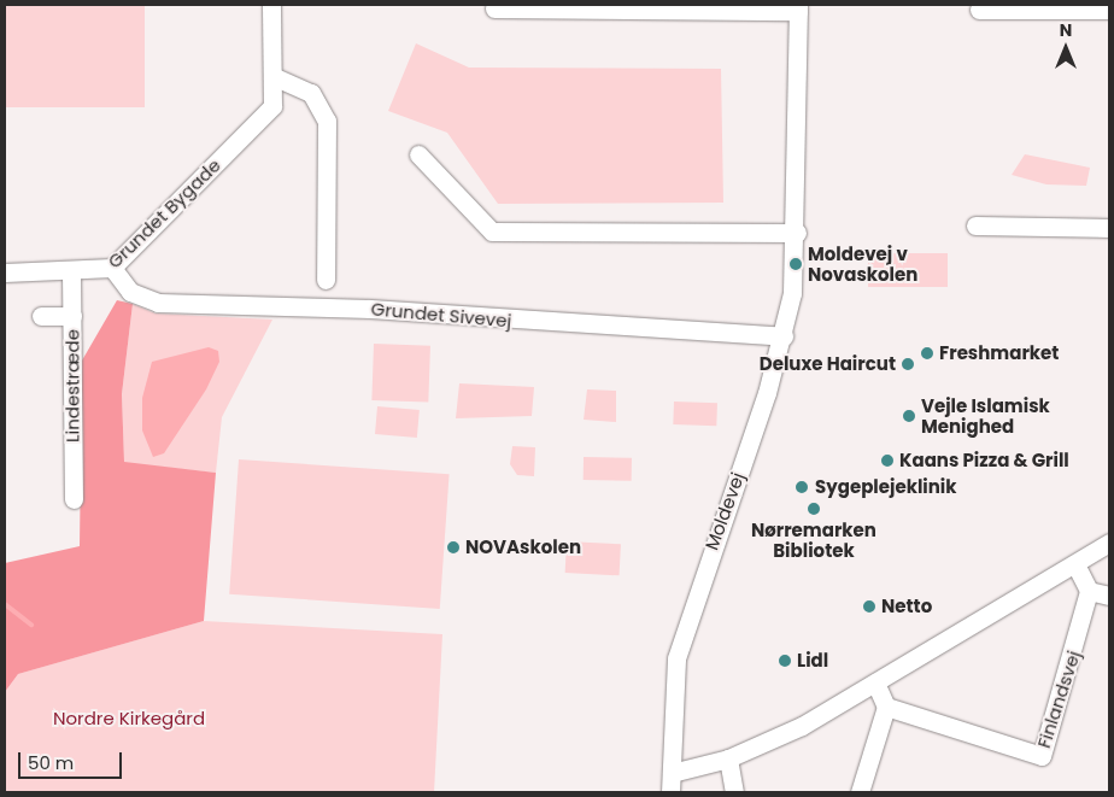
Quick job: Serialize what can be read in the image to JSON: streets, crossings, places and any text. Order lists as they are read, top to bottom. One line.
{"streets":{"street":["Grundet Bygade","Grundet Sivevej","Lindestræde","Moldevej","Finlandsvej"]},"crossings":[["Grundet Bygade","Grundet Sivevej"],["Grundet Bygade","Lindestræde"],["Grundet Sivevej","Moldevej"]],"parks":["Nordre Kirkegård"],"places":["Moldevej v Novaskolen","Freshmarket","Deluxe Haircut","Vejle Islamisk Menighed","Kaans Pizza & Grill","Sygeplejeklinik","Nørremarken Bibliotek","NOVAskolen","Netto","Lidl"],"scale_bar":"50 m","north":"top"}
